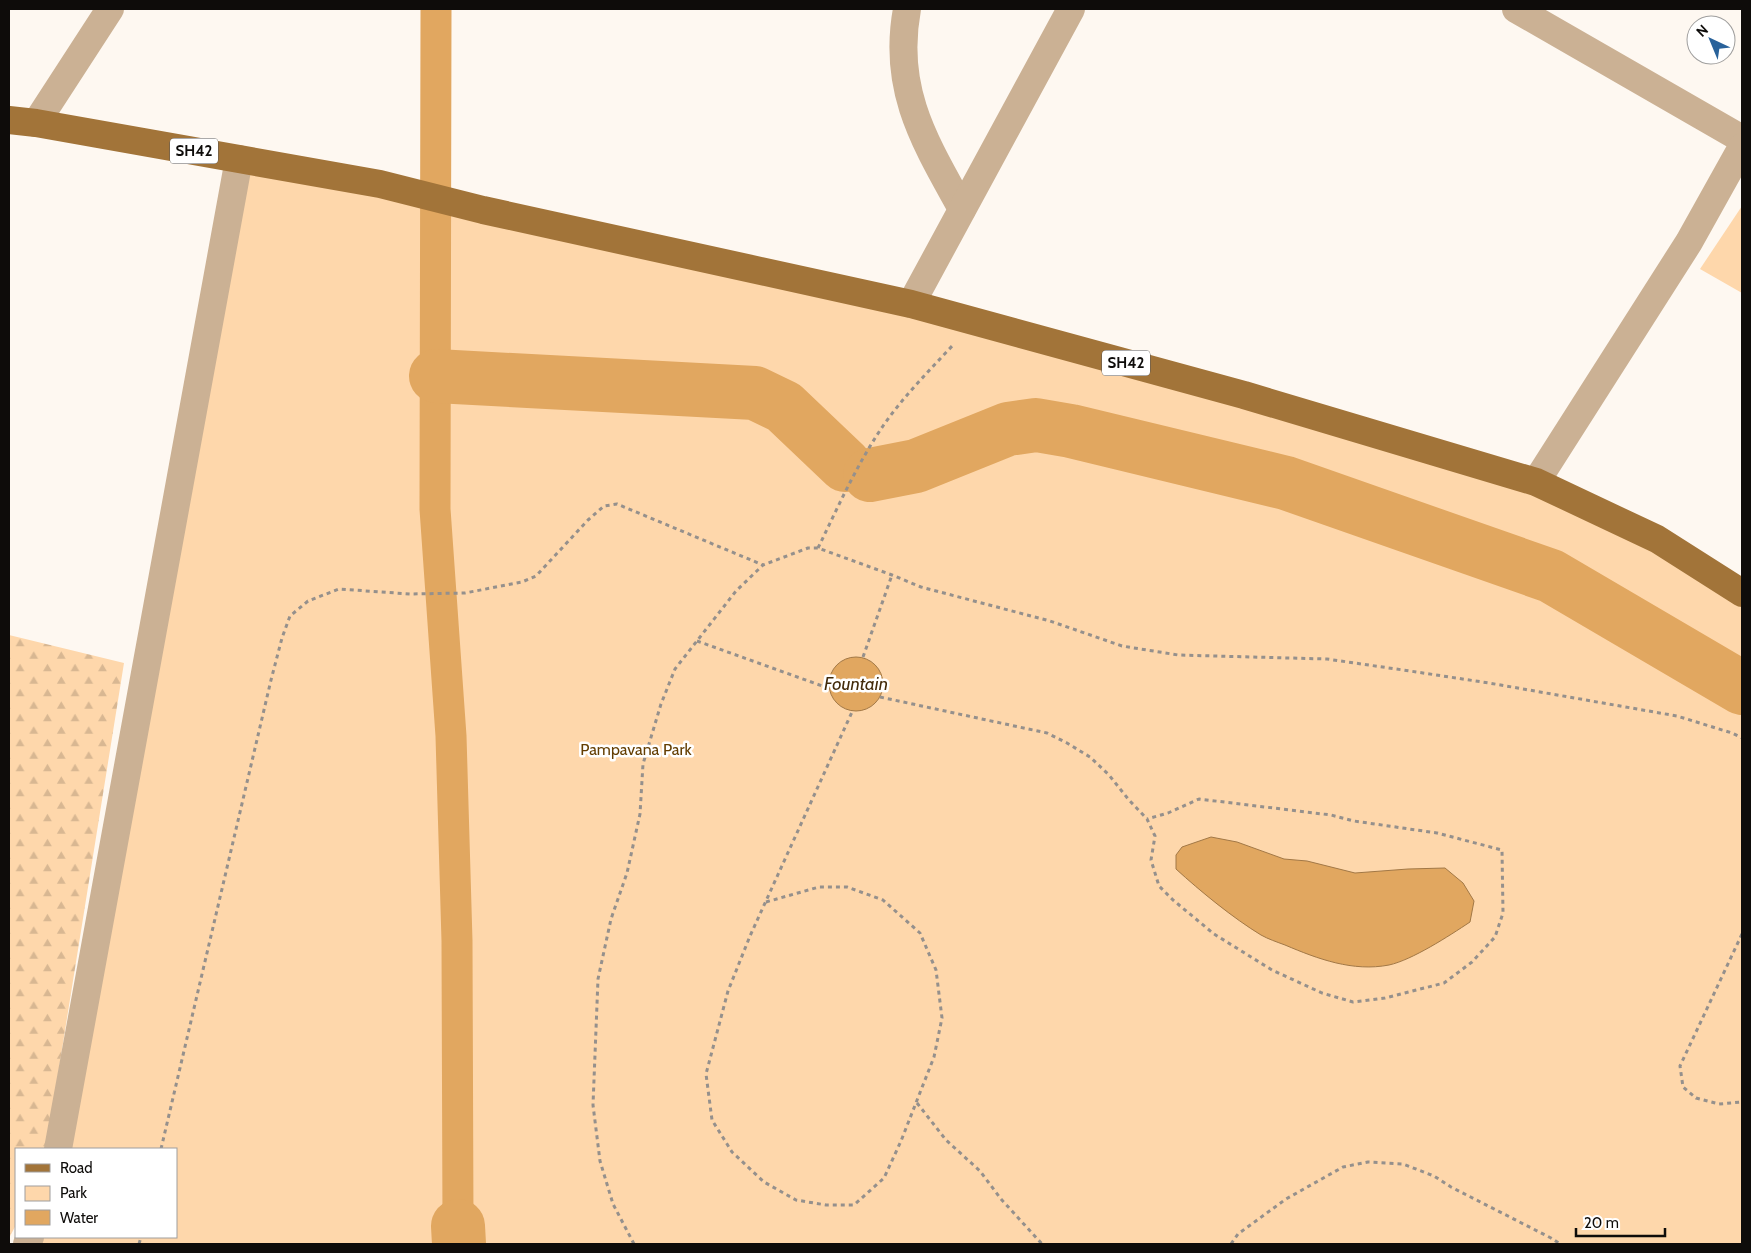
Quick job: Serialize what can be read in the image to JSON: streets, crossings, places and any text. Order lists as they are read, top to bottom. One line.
{"streets":{"main road":["SH42"]},"water":["Fountain"],"parks":["Pampavana Park"],"legend":["Road","Park","Water"],"scale_bar":"20 m","north":"top left"}
